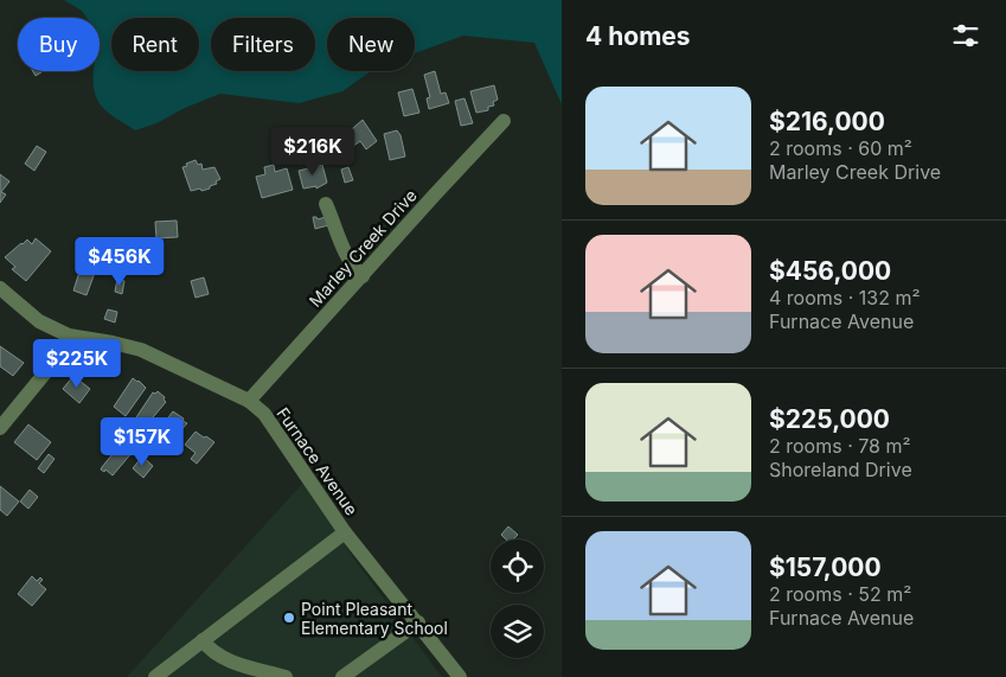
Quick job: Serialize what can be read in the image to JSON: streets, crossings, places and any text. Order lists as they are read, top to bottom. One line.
{"streets":{"street":["Marley Creek Drive","Furnace Avenue"]},"crossings":[["Marley Creek Drive","Furnace Avenue"]],"places":["Point Pleasant Elementary School"],"page":{"heading":"4 homes","chip":["Buy","Rent","Filters","New"],"list":[{"name":"$216,000","note":"2 rooms · 60 m² · Marley Creek Drive"},{"name":"$456,000","note":"4 rooms · 132 m² · Furnace Avenue"},{"name":"$225,000","note":"2 rooms · 78 m² · Shoreland Drive"},{"name":"$157,000","note":"2 rooms · 52 m² · Furnace Avenue"}],"price":["$216K","$456K","$225K","$157K"]}}
